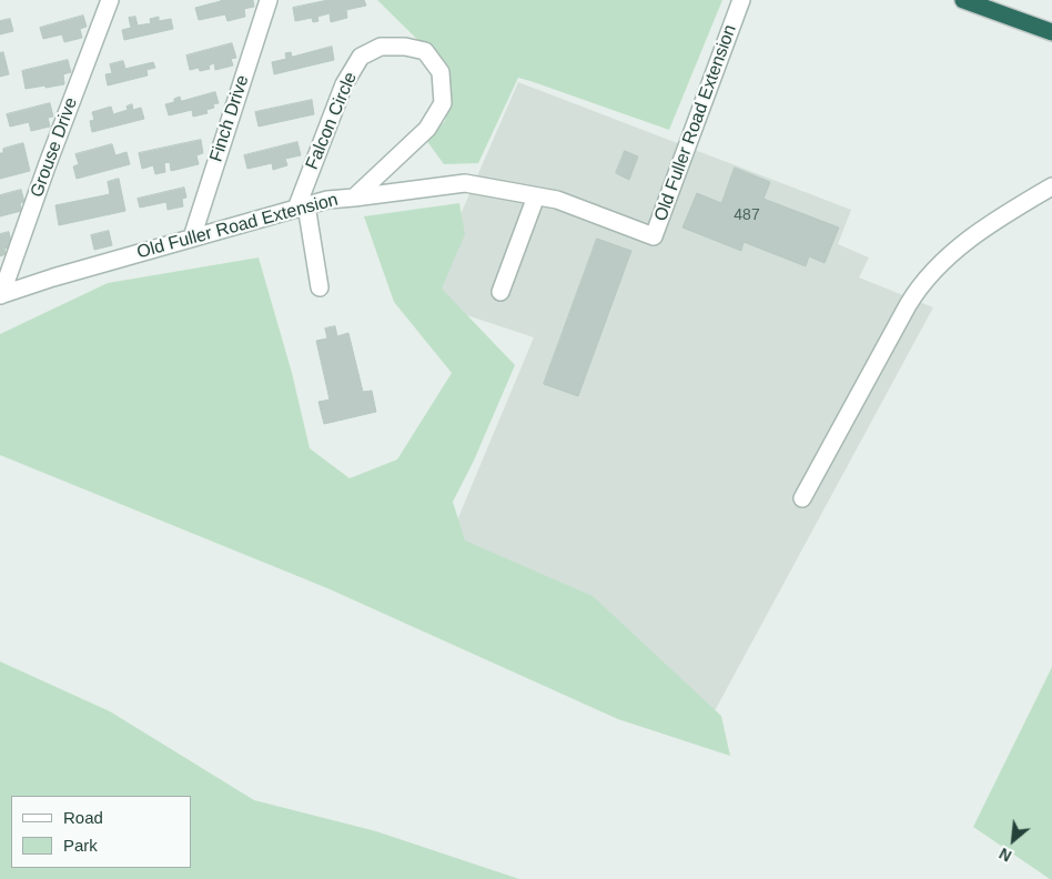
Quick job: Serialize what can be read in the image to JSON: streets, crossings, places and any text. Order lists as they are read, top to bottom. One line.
{"streets":{"street":["Finch Drive","Falcon Circle","Old Fuller Road Extension","Grouse Drive"]},"crossings":[["Finch Drive","Old Fuller Road Extension"],["Falcon Circle","Old Fuller Road Extension"],["Old Fuller Road Extension","Grouse Drive"]],"house_numbers":["487"],"legend":["Road","Park"],"north":"bottom left"}
